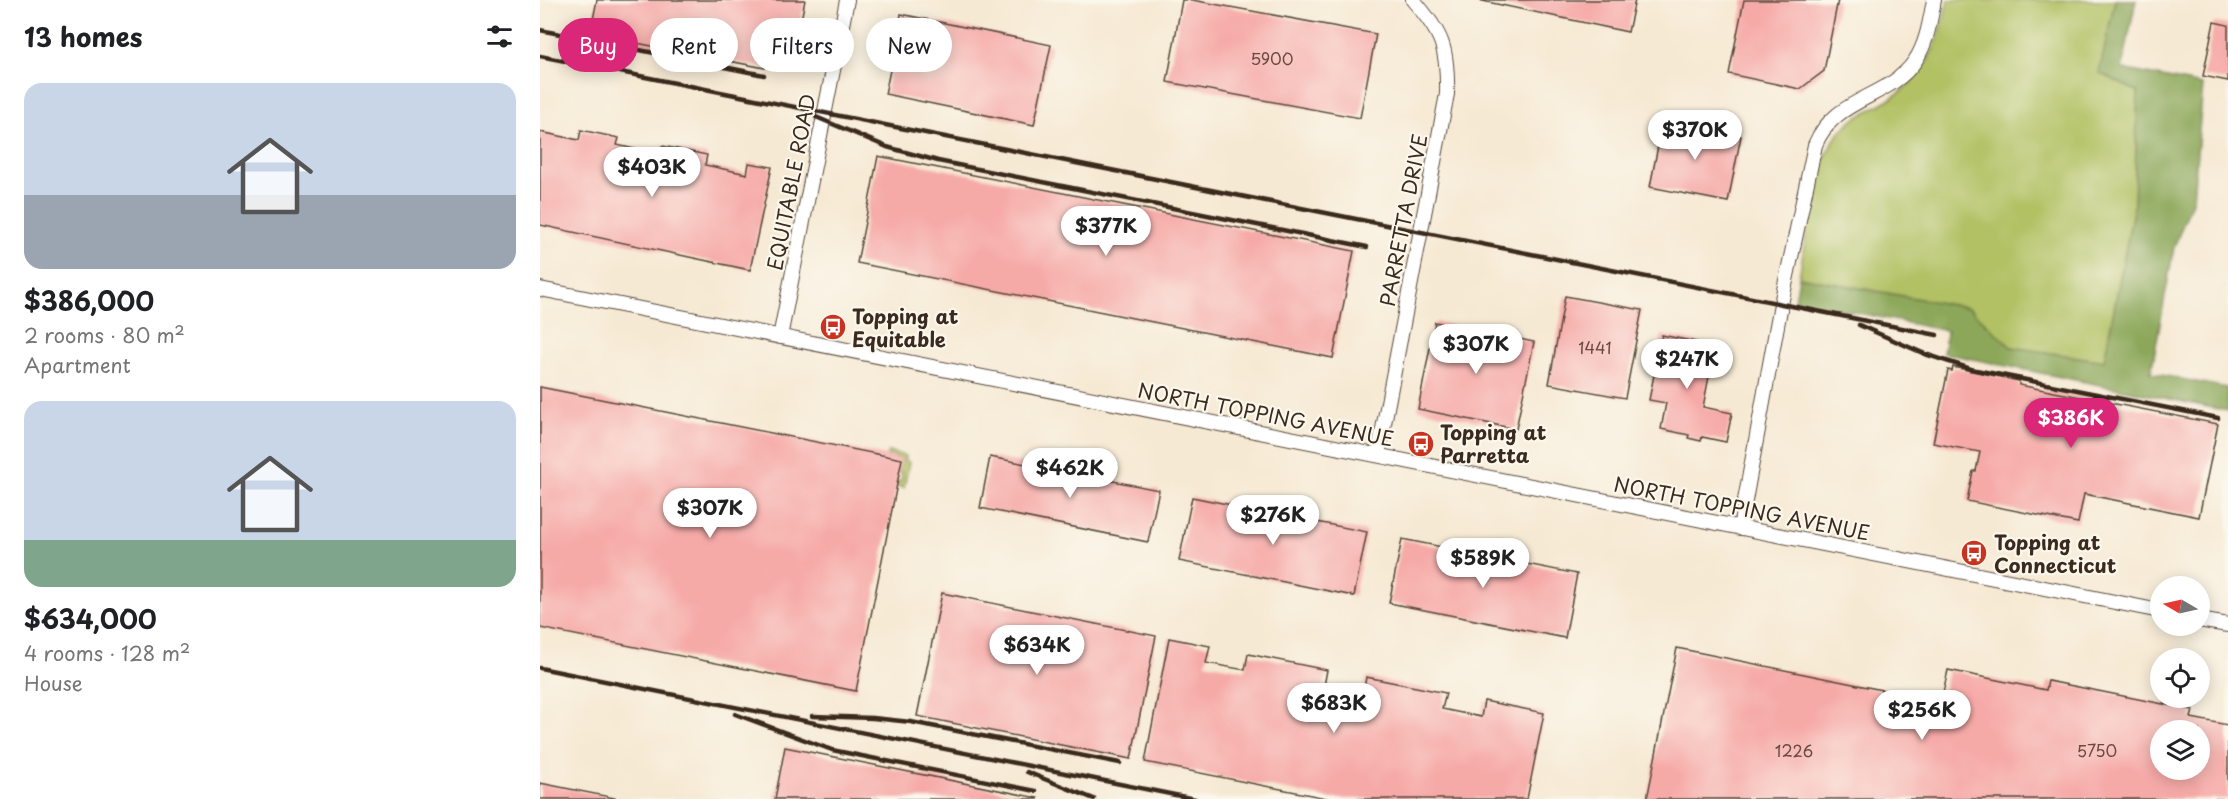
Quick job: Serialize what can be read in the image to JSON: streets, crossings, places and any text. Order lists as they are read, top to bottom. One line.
{"streets":{"street":["EQUITABLE ROAD","PARRETTA DRIVE","NORTH TOPPING AVENUE"]},"crossings":[["EQUITABLE ROAD","NORTH TOPPING AVENUE"],["PARRETTA DRIVE","NORTH TOPPING AVENUE"]],"places":{"bus stop":["Topping at Equitable","Topping at Parretta","Topping at Connecticut"]},"house_numbers":["5900","1441","1226","5750"],"north":"left","page":{"heading":"13 homes","chip":["Buy","Rent","Filters","New"],"list":[{"name":"$386,000","note":"2 rooms · 80 m² · Apartment"},{"name":"$634,000","note":"4 rooms · 128 m² · House"}],"price":["$370K","$403K","$377K","$307K","$247K","$386K","$462K","$307K","$276K","$589K","$634K","$683K","$256K"]}}
